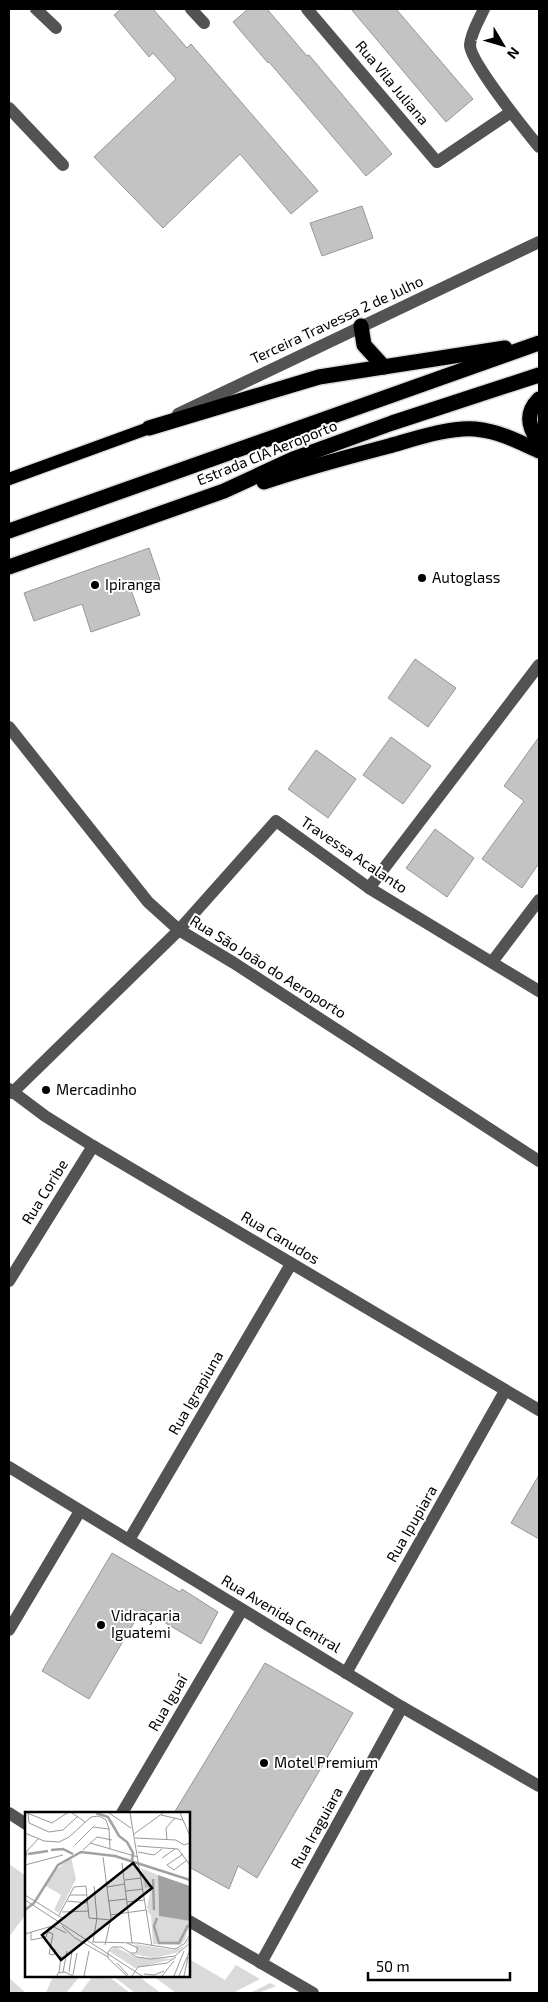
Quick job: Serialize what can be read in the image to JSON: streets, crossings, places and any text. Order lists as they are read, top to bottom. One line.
{"streets":{"highway":["Estrada CIA Aeroporto"],"street":["Rua Vila Juliana","Terceira Travessa 2 de Julho","Travessa Acalanto","Rua São João do Aeroporto","Rua Coribe","Rua Canudos","Rua Igrapiuna","Rua Ipupiara","Rua Avenida Central","Rua Iguaí","Rua Iraguiara"]},"crossings":[["Travessa Acalanto","Rua São João do Aeroporto"],["Rua Coribe","Rua Canudos"],["Rua Canudos","Rua Igrapiuna"],["Rua Canudos","Rua Ipupiara"],["Rua Igrapiuna","Rua Avenida Central"],["Rua Ipupiara","Rua Avenida Central"],["Rua Avenida Central","Rua Iguaí"],["Rua Avenida Central","Rua Iraguiara"]],"places":["Autoglass","Ipiranga","Mercadinho","Vidraçaria Iguatemi","Motel Premium"],"scale_bar":"50 m","north":"bottom right"}
